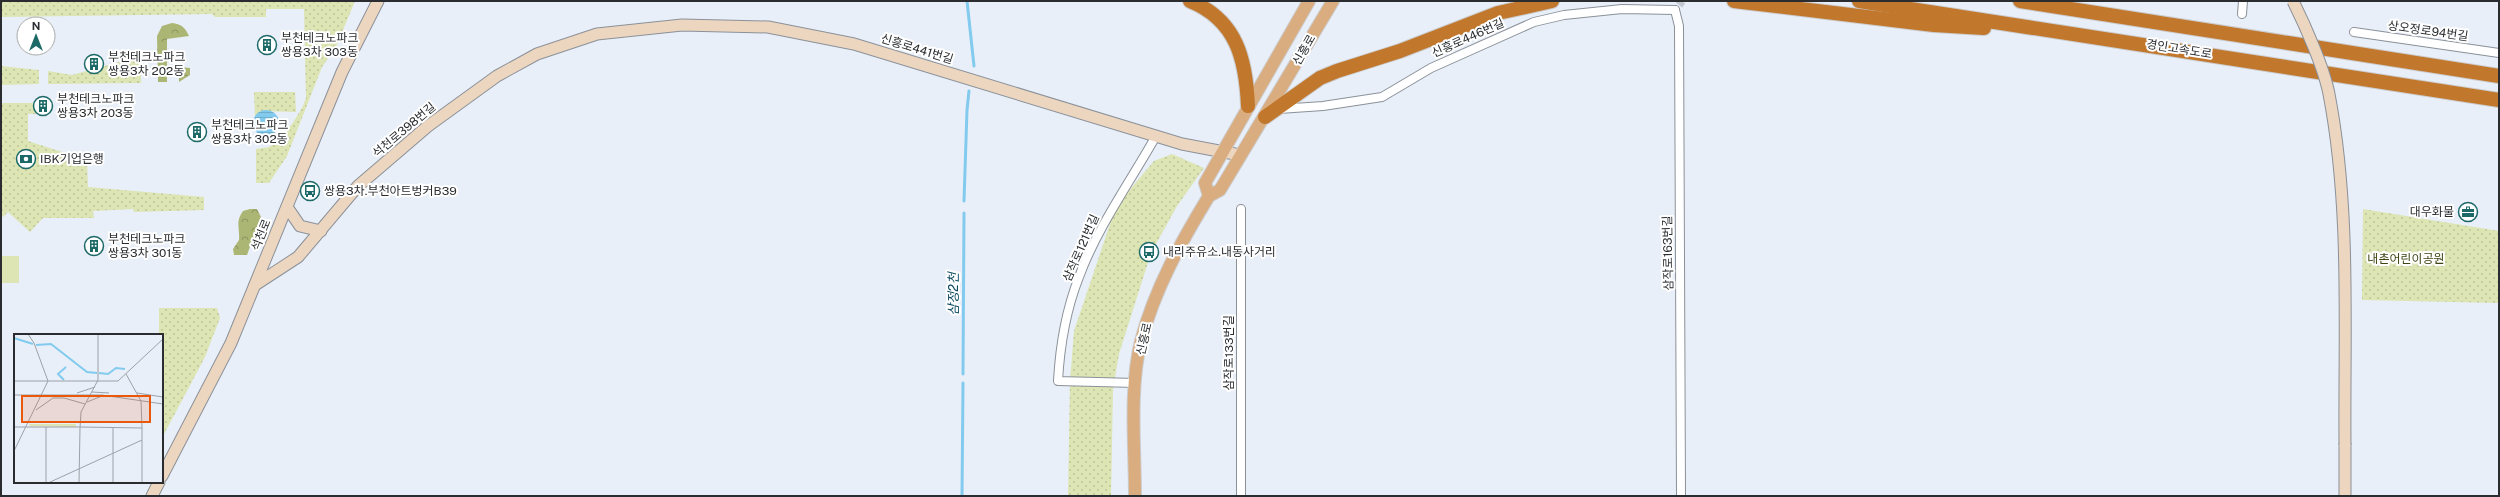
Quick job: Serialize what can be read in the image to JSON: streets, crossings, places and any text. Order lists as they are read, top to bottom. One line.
{"streets":{"highway":["경인고속도로"],"main road":["신흥로"],"street":["상오정로94번길","신흥로446번길","신흥로441번길","석천로398번길","석천로","삼작로121번길","삼작로163번길","삼작로133번길"]},"crossings":[["신흥로446번길","삼작로163번길"],["신흥로441번길","신흥로"],["신흥로441번길","석천로398번길"],["신흥로441번길","삼작로121번길"],["신흥로","삼작로121번길"],["석천로398번길","석천로"]],"water":["삼정2천"],"parks":["내촌어린이공원"],"places":{"building":["부천테크노파크 쌍용3차 303동","부천테크노파크 쌍용3차 202동","부천테크노파크 쌍용3차 203동","부천테크노파크 쌍용3차 302동","부천테크노파크 쌍용3차 301동"],"bank":["IBK기업은행"],"bus stop":["쌍용3차.부천아트벙커B39","내리주유소.내동사거리"],"office":["대우화물"]},"north":"top"}
